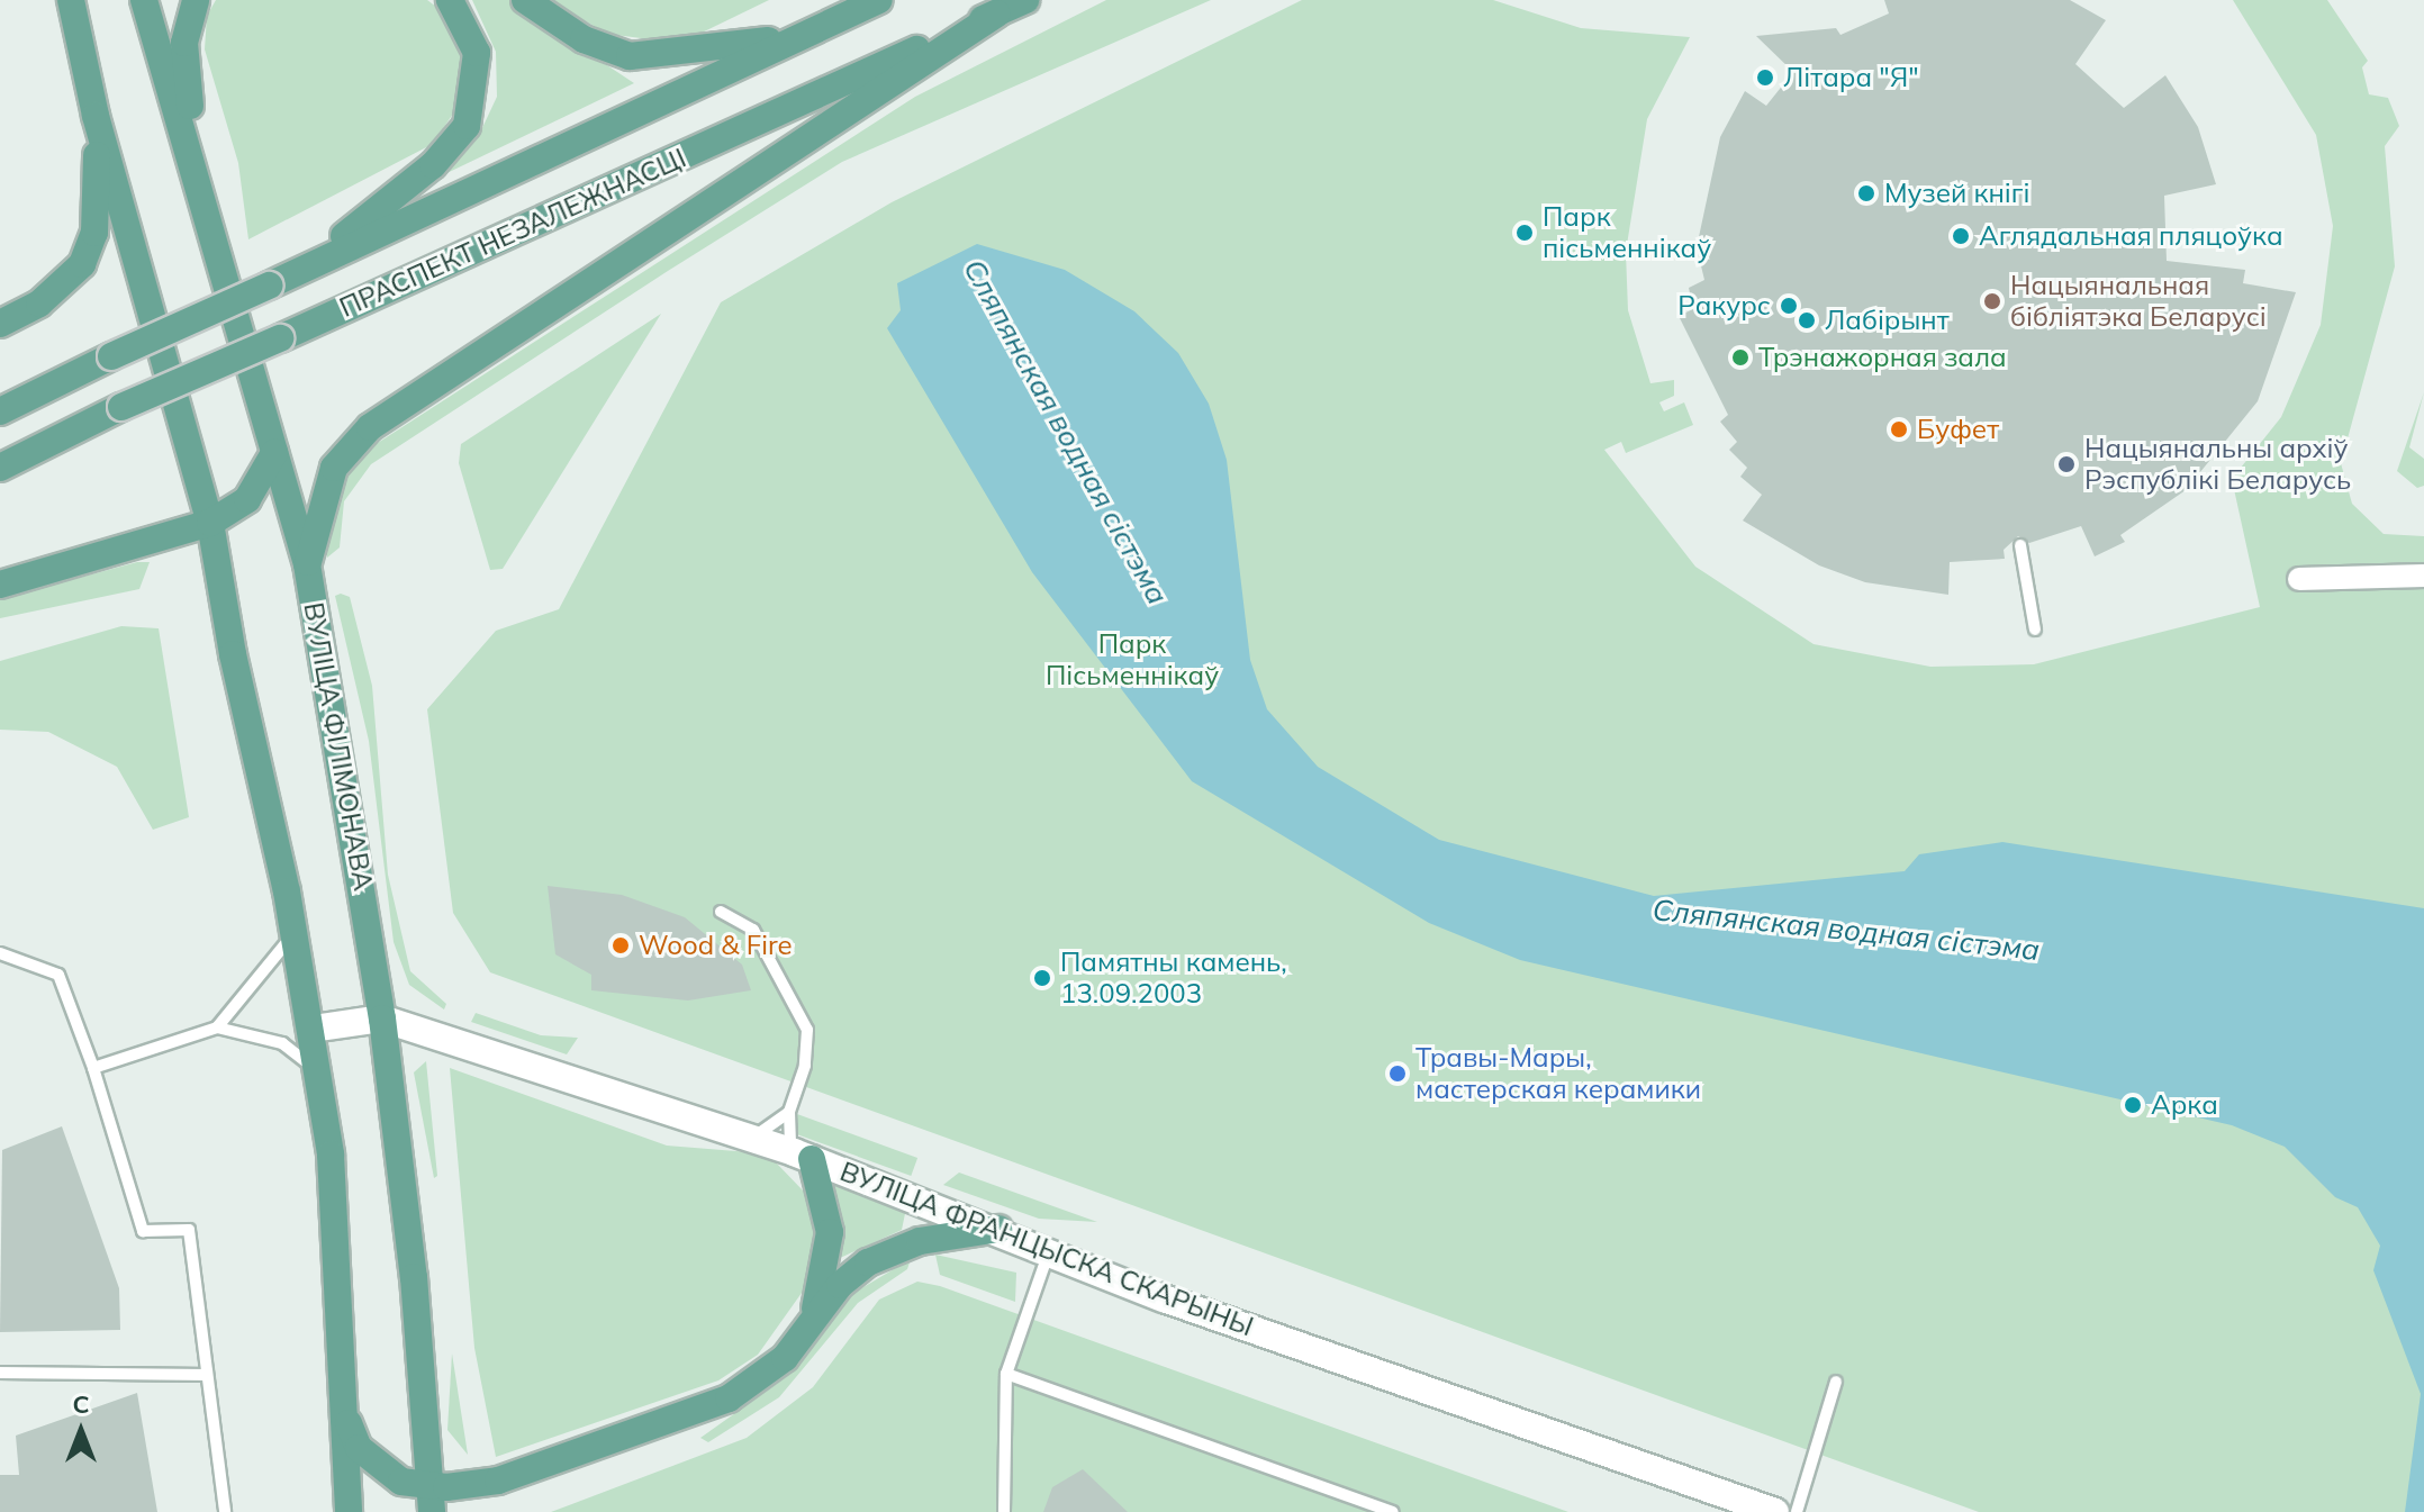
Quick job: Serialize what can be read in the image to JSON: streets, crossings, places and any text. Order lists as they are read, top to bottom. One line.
{"streets":{"main road":["ПРАСПЕКТ НЕЗАЛЕЖНАСЦІ","ВУЛІЦА ФІЛІМОНАВА","ВУЛІЦА ФРАНЦЫСКА СКАРЫНЫ"]},"crossings":[["ВУЛІЦА ФІЛІМОНАВА","ВУЛІЦА ФРАНЦЫСКА СКАРЫНЫ"]],"water":["Сляпянская водная сістэма"],"parks":["Парк Пісьменнікаў"],"places":["Літара \"Я\"","Музей кнігі","Парк пісьменнікаў","Аглядальная пляцоўка","Нацыянальная бібліятэка Беларусі","Ракурс","Лабірынт","Трэнажорная зала","Буфет","Нацыянальны архіў Рэспублікі Беларусь","Wood & Fire","Памятны камень, 13.09.2003","Травы-Мары, мастерская керамики","Арка"],"north":"top"}
